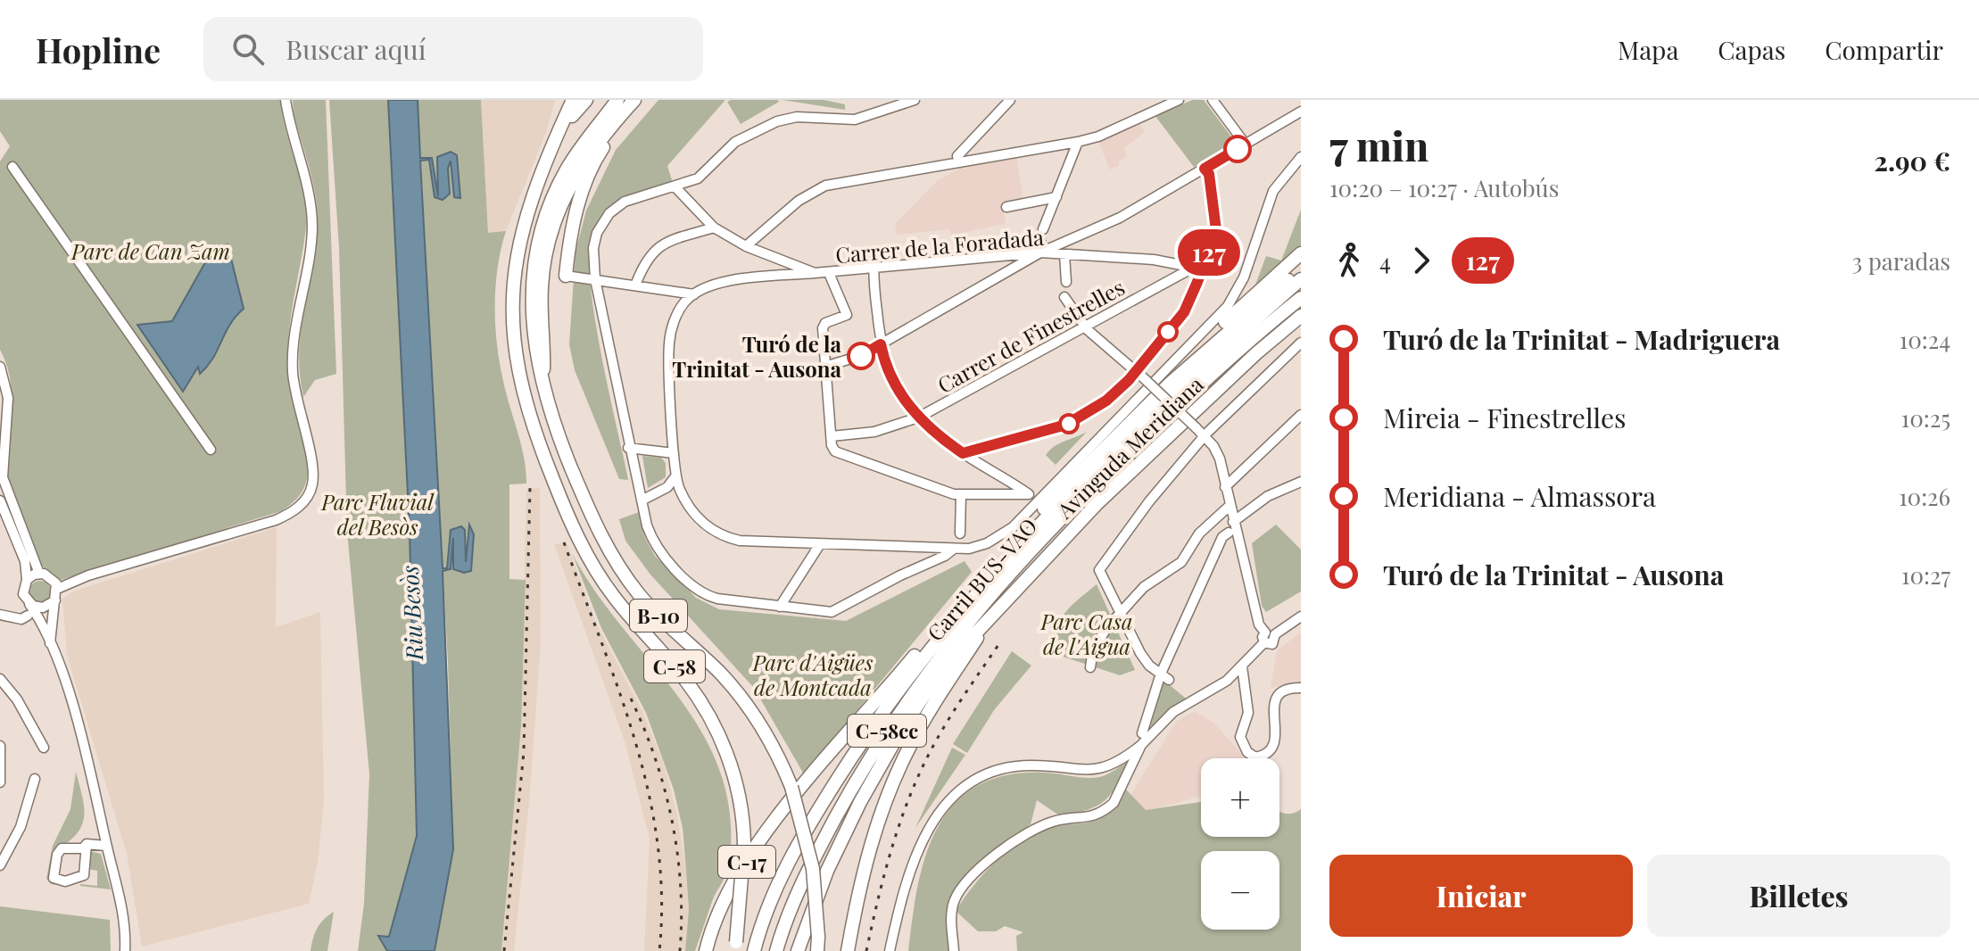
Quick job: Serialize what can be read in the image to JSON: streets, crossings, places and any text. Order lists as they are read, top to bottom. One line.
{"streets":{"highway":["Avinguda Meridiana","Carril BUS-VAO","B-10","C-58","C-58cc","C-17"],"street":["Carrer de la Foradada","Carrer de Finestrelles"]},"crossings":[["Carrer de la Foradada","Carrer de Finestrelles"]],"water":["Riu Besòs"],"parks":["Parc de Can Zam","Parc Fluvial del Besòs","Parc Casa de l'Aigua","Parc d'Aigües de Montcada"],"places":["Turó de la Trinitat - Ausona"],"lines":["bus line 127"],"page":{"header":"Hopline","search":"Buscar aquí","nav":["Mapa","Capas","Compartir"],"on_map":"127","heading":["7 min","10:20 – 10:27 · Autobús","2.90 €"],"legs":["4","127","3 paradas"],"list":[{"name":"Turó de la Trinitat - Madriguera","value":"10:24"},{"name":"Mireia - Finestrelles","value":"10:25"},{"name":"Meridiana - Almassora","value":"10:26"},{"name":"Turó de la Trinitat - Ausona","value":"10:27"}],"map_buttons":["+","−"],"buttons":["Iniciar","Billetes"]}}
